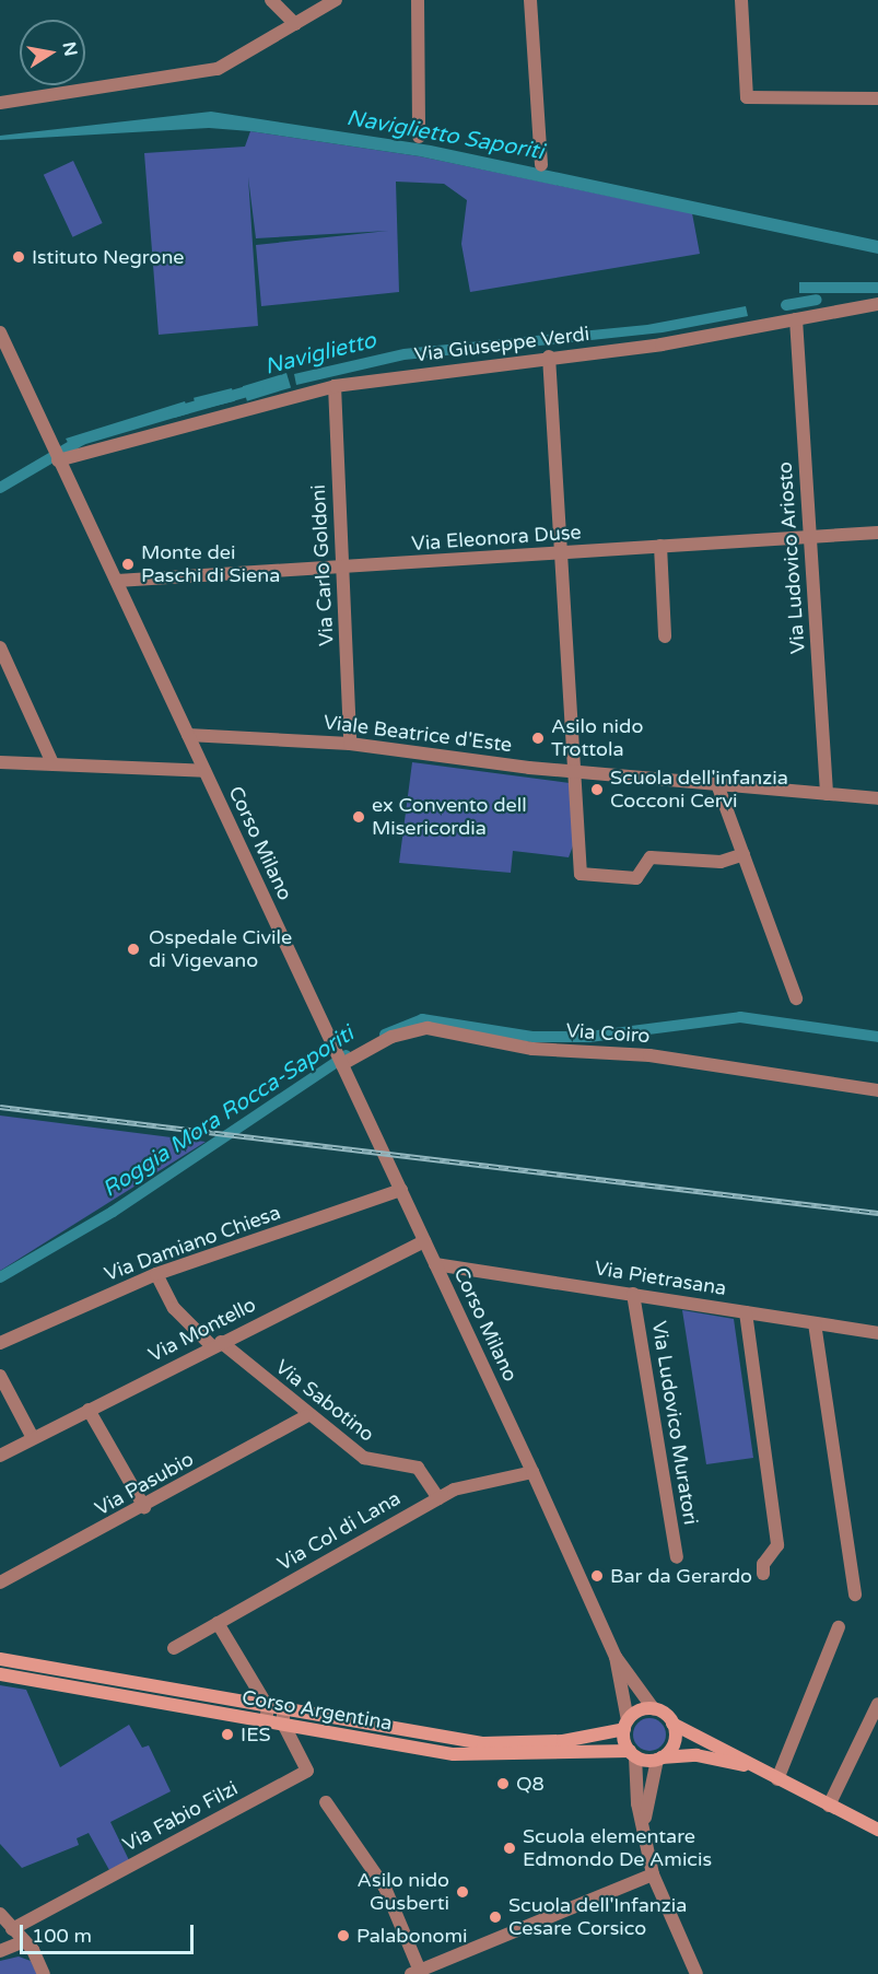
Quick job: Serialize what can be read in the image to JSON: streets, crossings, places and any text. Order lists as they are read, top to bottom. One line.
{"streets":{"main road":["Corso Argentina"],"street":["Via Giuseppe Verdi","Via Eleonora Duse","Via Ludovico Ariosto","Via Carlo Goldoni","Viale Beatrice d'Este","Corso Milano","Via Coiro","Via Damiano Chiesa","Via Pietrasana","Via Montello","Via Sabotino","Via Ludovico Muratori","Via Pasubio","Via Col di Lana","Via Fabio Filzi"]},"crossings":[["Via Giuseppe Verdi","Via Ludovico Ariosto"],["Via Giuseppe Verdi","Via Carlo Goldoni"],["Via Giuseppe Verdi","Corso Milano"],["Via Eleonora Duse","Via Ludovico Ariosto"],["Via Eleonora Duse","Via Carlo Goldoni"],["Via Eleonora Duse","Corso Milano"],["Via Ludovico Ariosto","Viale Beatrice d'Este"],["Via Carlo Goldoni","Viale Beatrice d'Este"],["Viale Beatrice d'Este","Corso Milano"],["Corso Milano","Via Coiro"],["Corso Milano","Via Damiano Chiesa"],["Corso Milano","Via Pietrasana"],["Corso Milano","Via Montello"],["Corso Milano","Via Col di Lana"],["Corso Milano","Corso Argentina"],["Via Damiano Chiesa","Via Sabotino"],["Via Pietrasana","Via Ludovico Muratori"],["Via Montello","Via Sabotino"],["Via Sabotino","Via Pasubio"],["Via Sabotino","Via Col di Lana"],["Corso Argentina","Via Fabio Filzi"]],"water":["Naviglietto Saporiti","Naviglietto","Roggia Mora Rocca-Saporiti"],"places":["Istituto Negrone","Monte dei Paschi di Siena","Asilo nido Trottola","Scuola dell'infanzia Cocconi Cervi","ex Convento dell Misericordia","Ospedale Civile di Vigevano","Bar da Gerardo","IES","Q8","Scuola elementare Edmondo De Amicis","Asilo nido Gusberti","Scuola dell'Infanzia Cesare Corsico","Palabonomi"],"scale_bar":"100 m","north":"right"}
